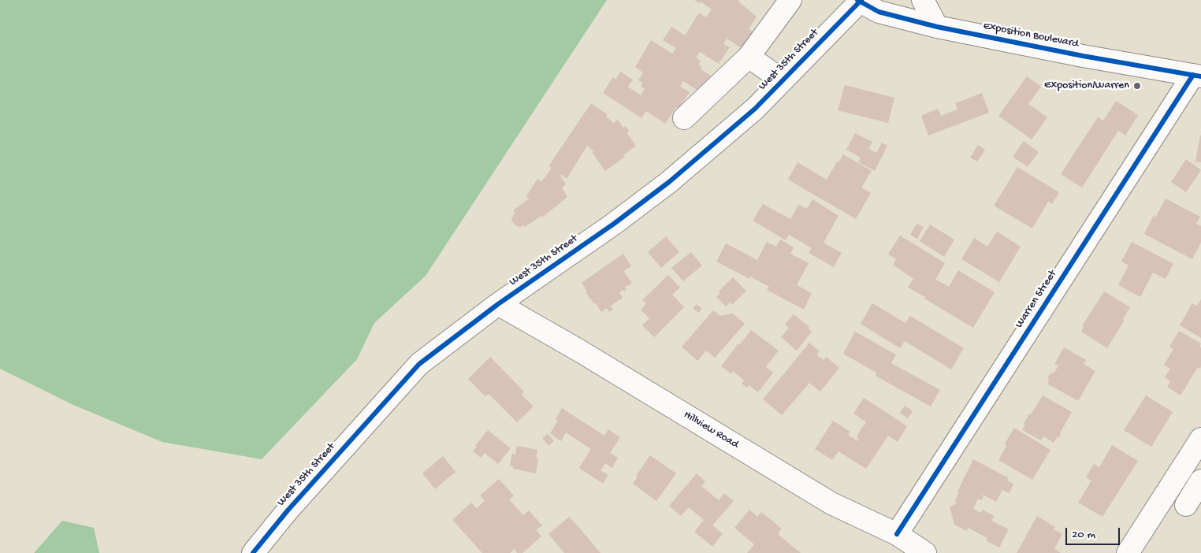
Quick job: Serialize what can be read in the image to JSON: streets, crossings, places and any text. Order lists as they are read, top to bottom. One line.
{"streets":{"street":["Exposition Boulevard","West 35th Street","Warren Street","Hillview Road"]},"crossings":[["Exposition Boulevard","West 35th Street"],["Exposition Boulevard","Warren Street"],["West 35th Street","Hillview Road"],["Warren Street","Hillview Road"]],"places":["Exposition/Warren"],"scale_bar":"20 m"}
